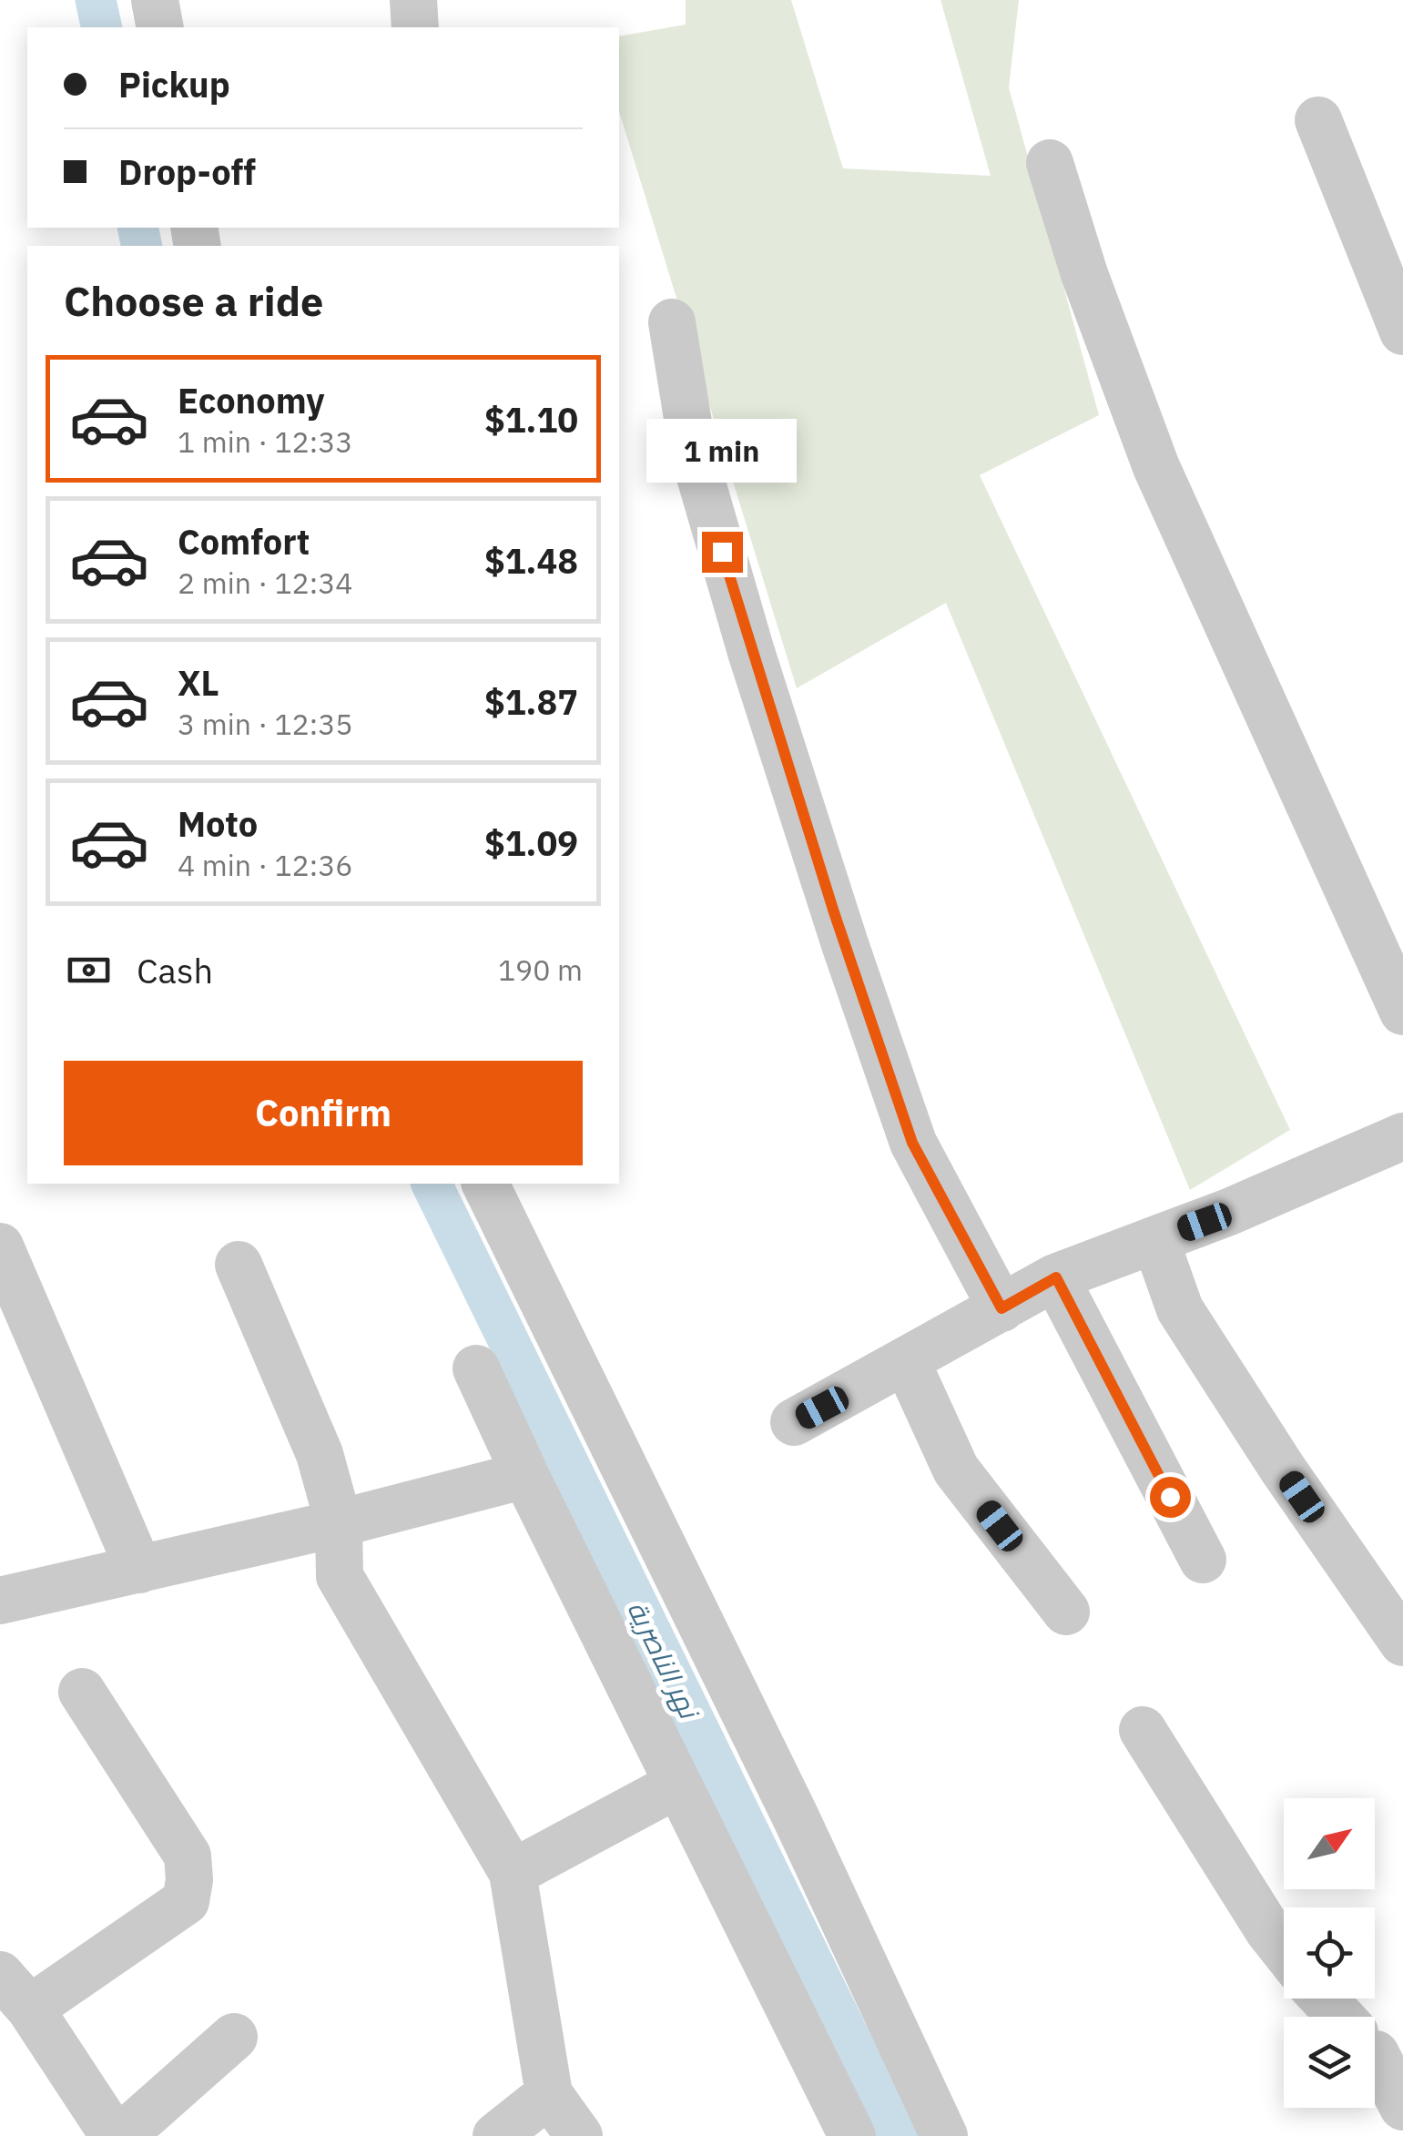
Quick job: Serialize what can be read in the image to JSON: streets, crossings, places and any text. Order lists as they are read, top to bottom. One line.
{"water":["نهر الناصرية"],"north":"top right","page":{"banner":["Pickup","Drop-off"],"heading":"Choose a ride","list":[{"name":"Economy","note":"1 min · 12:33","value":"$1.10"},{"name":"Comfort","note":"2 min · 12:34","value":"$1.48"},{"name":"XL","note":"3 min · 12:35","value":"$1.87"},{"name":"Moto","note":"4 min · 12:36","value":"$1.09"}],"bubble":"1 min","pay":["Cash","190 m"],"buttons":"Confirm"}}
